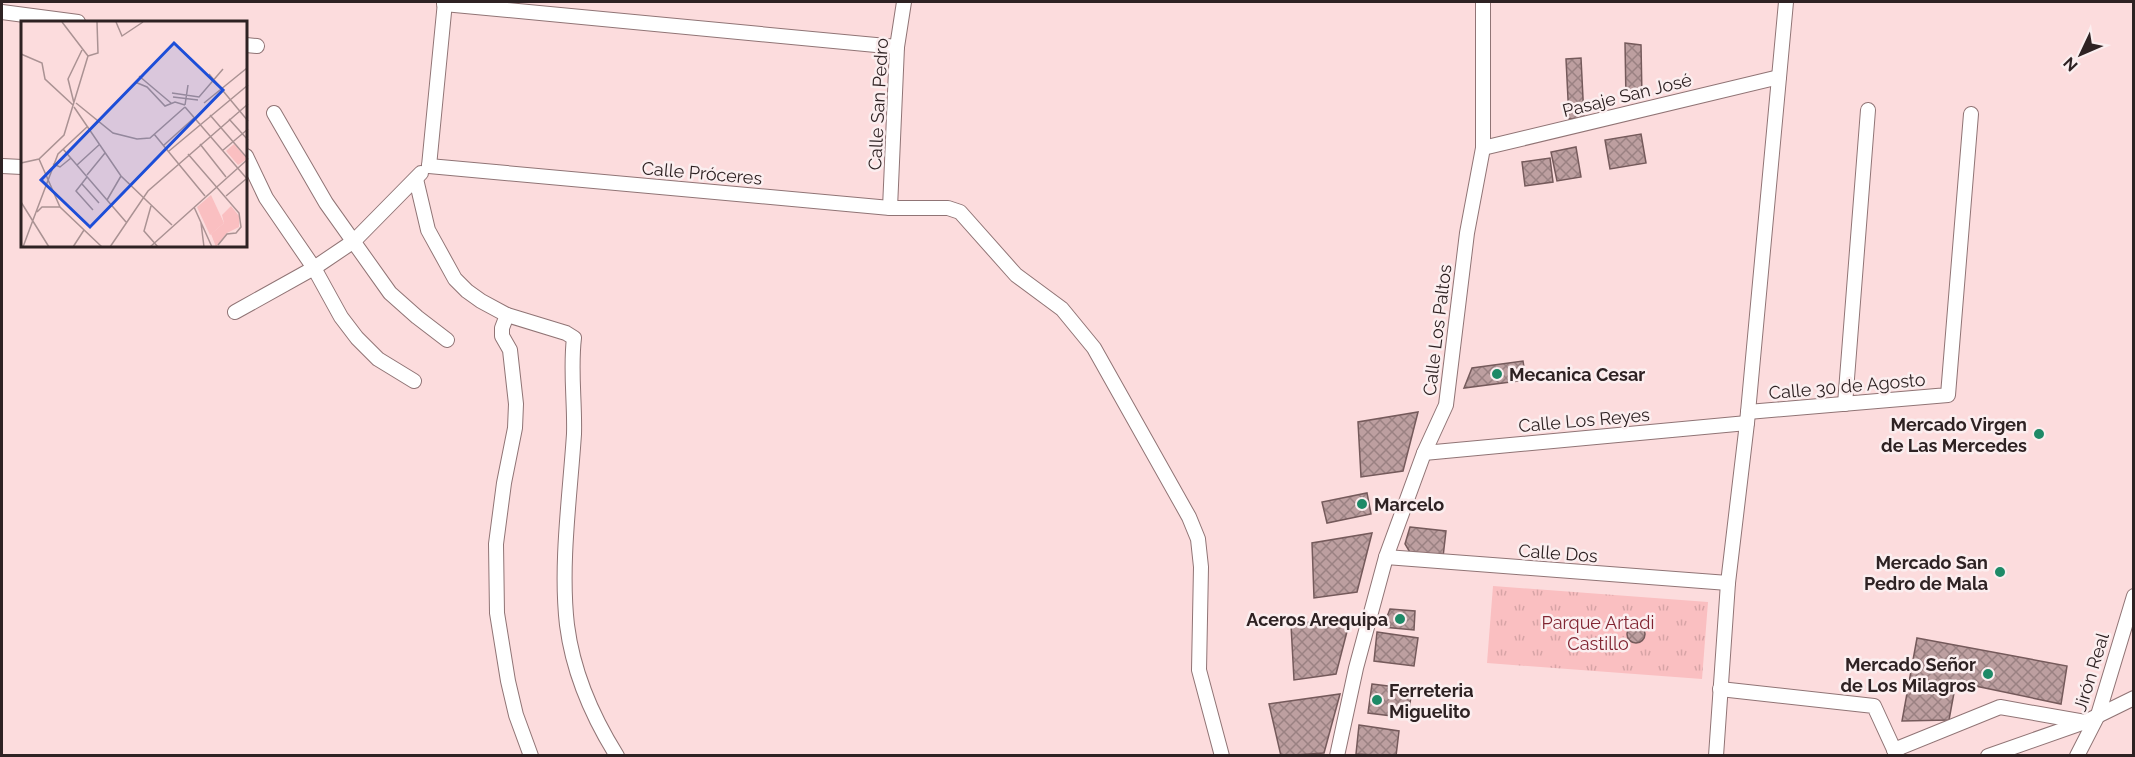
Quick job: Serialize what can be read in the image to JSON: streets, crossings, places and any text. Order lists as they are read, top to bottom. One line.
{"streets":{"street":["Pasaje San José","Calle San Pedro","Calle Próceres","Calle Los Paltos","Calle 30 de Agosto","Calle Los Reyes","Calle Dos","Jirón Real"]},"crossings":[["Pasaje San José","Calle Los Paltos"],["Calle San Pedro","Calle Próceres"],["Calle Los Paltos","Calle Los Reyes"],["Calle Los Paltos","Calle Dos"],["Calle 30 de Agosto","Calle Los Reyes"]],"parks":["Parque Artadi Castillo"],"places":["Mecanica Cesar","Mercado Virgen de Las Mercedes","Marcelo","Mercado San Pedro de Mala","Aceros Arequipa","Mercado Señor de Los Milagros","Ferreteria Miguelito"],"north":"bottom left"}
